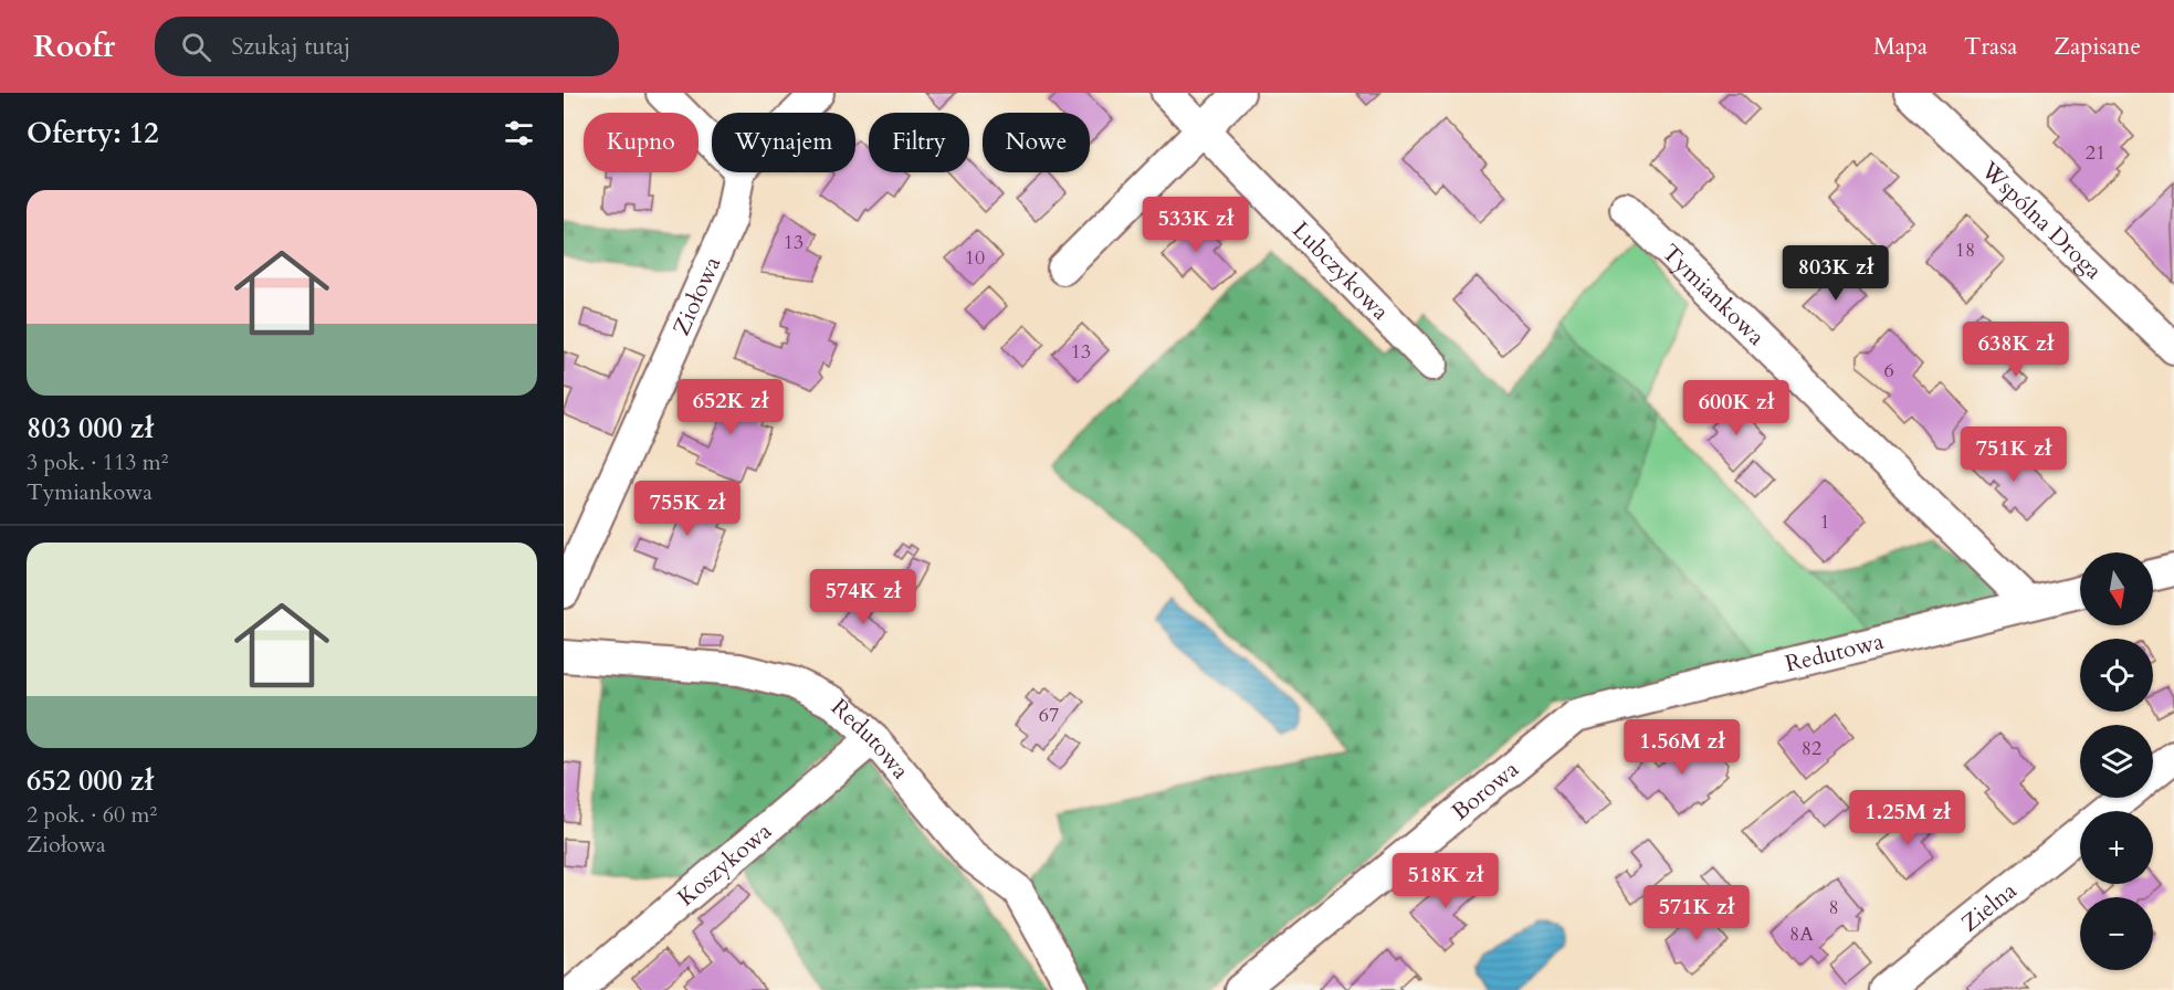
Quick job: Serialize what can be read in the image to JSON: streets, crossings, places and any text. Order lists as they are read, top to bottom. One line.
{"streets":{"street":["Wspólna Droga","Lubczykowa","Tymiankowa","Ziołowa","Redutowa","Borowa","Koszykowa","Zielna"]},"crossings":[["Tymiankowa","Redutowa"],["Redutowa","Borowa"],["Redutowa","Koszykowa"]],"house_numbers":["21","13","18","10","13","6","1","67","82","8","8A"],"north":"bottom","page":{"header":"Roofr","search":"Szukaj tutaj","nav":["Mapa","Trasa","Zapisane"],"heading":"Oferty: 12","chip":["Kupno","Wynajem","Filtry","Nowe"],"list":[{"name":"803 000 zł","note":"3 pok. · 113 m² · Tymiankowa"},{"name":"652 000 zł","note":"2 pok. · 60 m² · Ziołowa"}],"price":["533K zł","803K zł","638K zł","652K zł","600K zł","751K zł","755K zł","574K zł","1.56M zł","1.25M zł","518K zł","571K zł"],"map_buttons":["+","−"]}}
